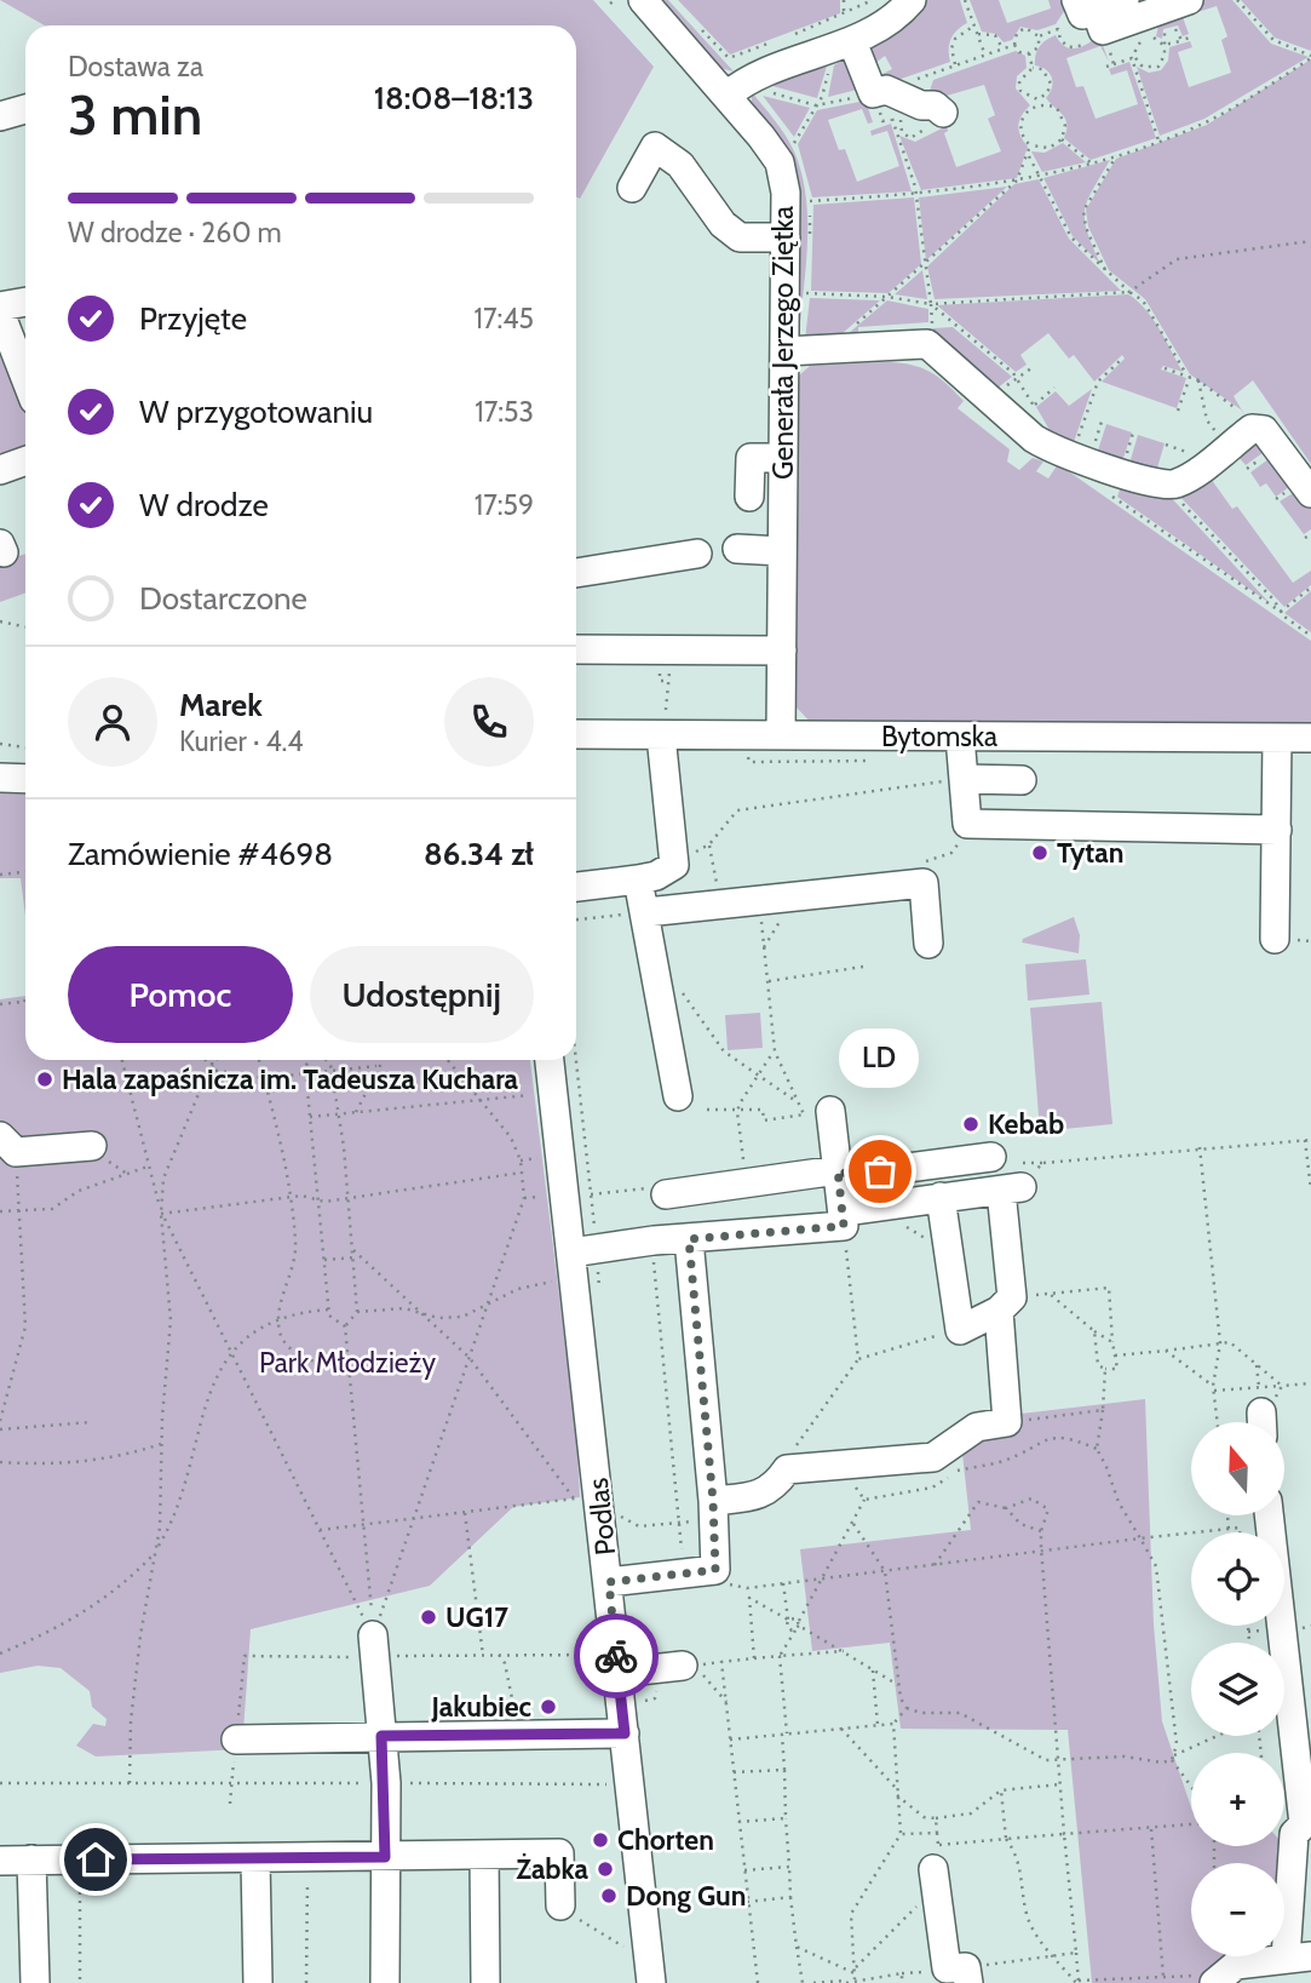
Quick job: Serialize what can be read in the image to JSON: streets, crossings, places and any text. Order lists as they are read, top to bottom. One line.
{"streets":{"street":["Generała Jerzego Ziętka","Bytomska","Podlas"]},"crossings":[["Generała Jerzego Ziętka","Bytomska"]],"parks":["Park Młodzieży"],"places":["Tytan","Hala zapaśnicza im. Tadeusza Kuchara","Kebab","LD","UG17","Jakubiec","Chorten","Żabka","Dong Gun"],"north":"top","page":{"heading":["3 min","Dostawa za","18:08–18:13"],"panel":["Marek","Kurier · 4.4","Zamówienie #4698","86.34 zł"],"bar":"W drodze · 260 m","list":[["Przyjęte","17:45"],["W przygotowaniu","17:53"],["W drodze","17:59"],"Dostarczone"],"buttons":["Pomoc","Udostępnij"],"bubble":"LD","map_buttons":["+","−"]}}
